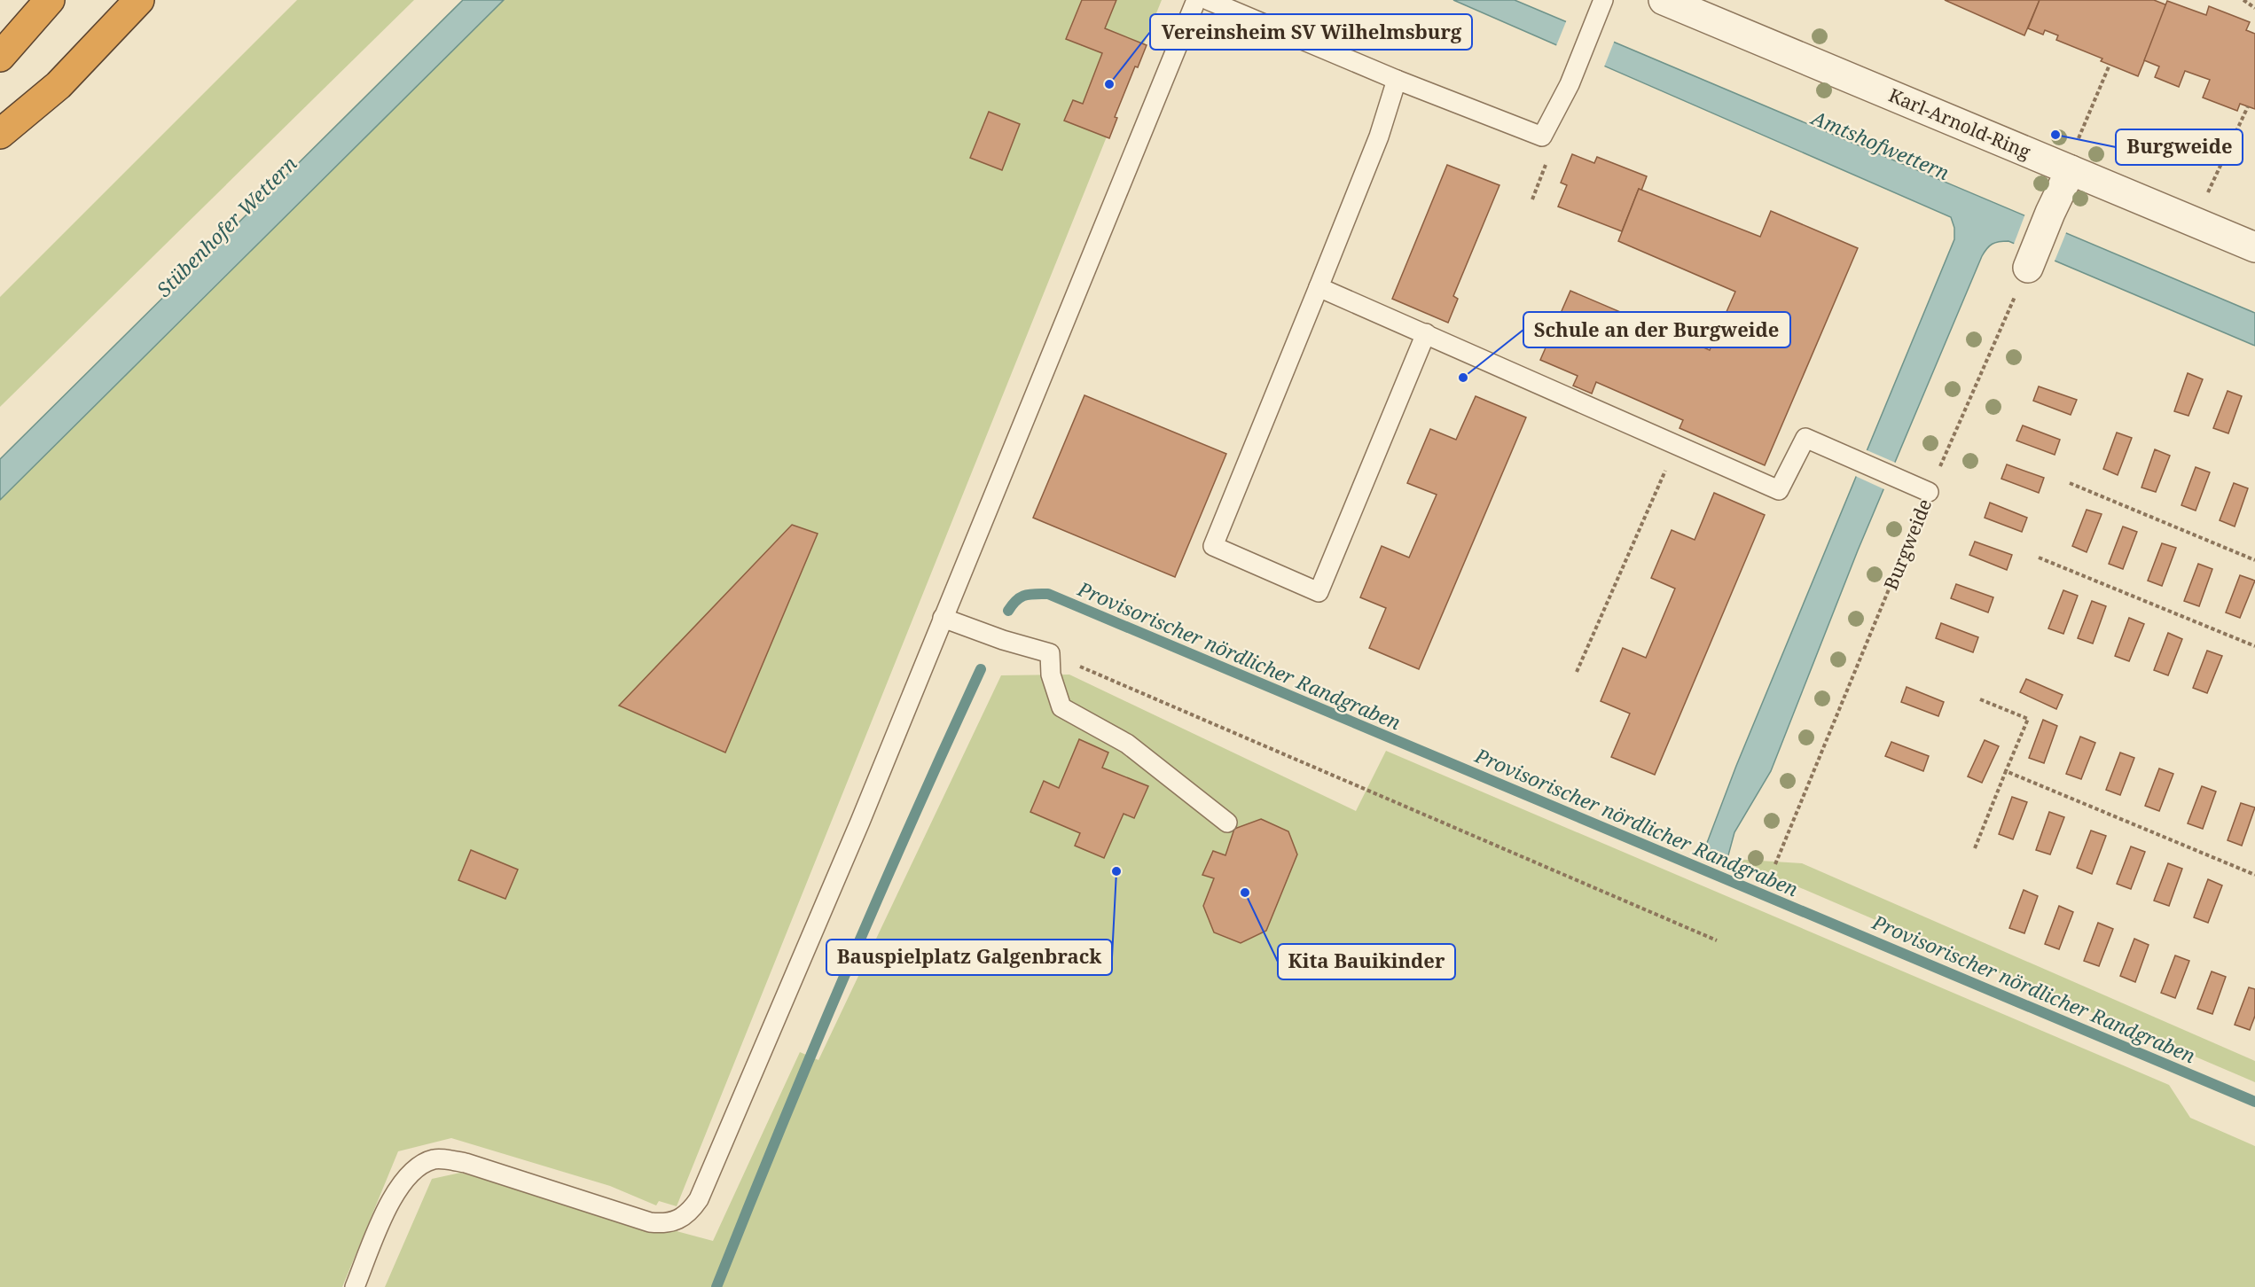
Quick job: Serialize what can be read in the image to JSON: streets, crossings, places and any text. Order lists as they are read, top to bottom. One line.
{"streets":{"street":["Karl-Arnold-Ring"],"path":["Burgweide"]},"water":["Amtshofwettern","Stübenhofer Wettern","Provisorischer nördlicher Randgraben"],"places":["Vereinsheim SV Wilhelmsburg","Burgweide","Schule an der Burgweide","Bauspielplatz Galgenbrack","Kita Bauikinder"]}
